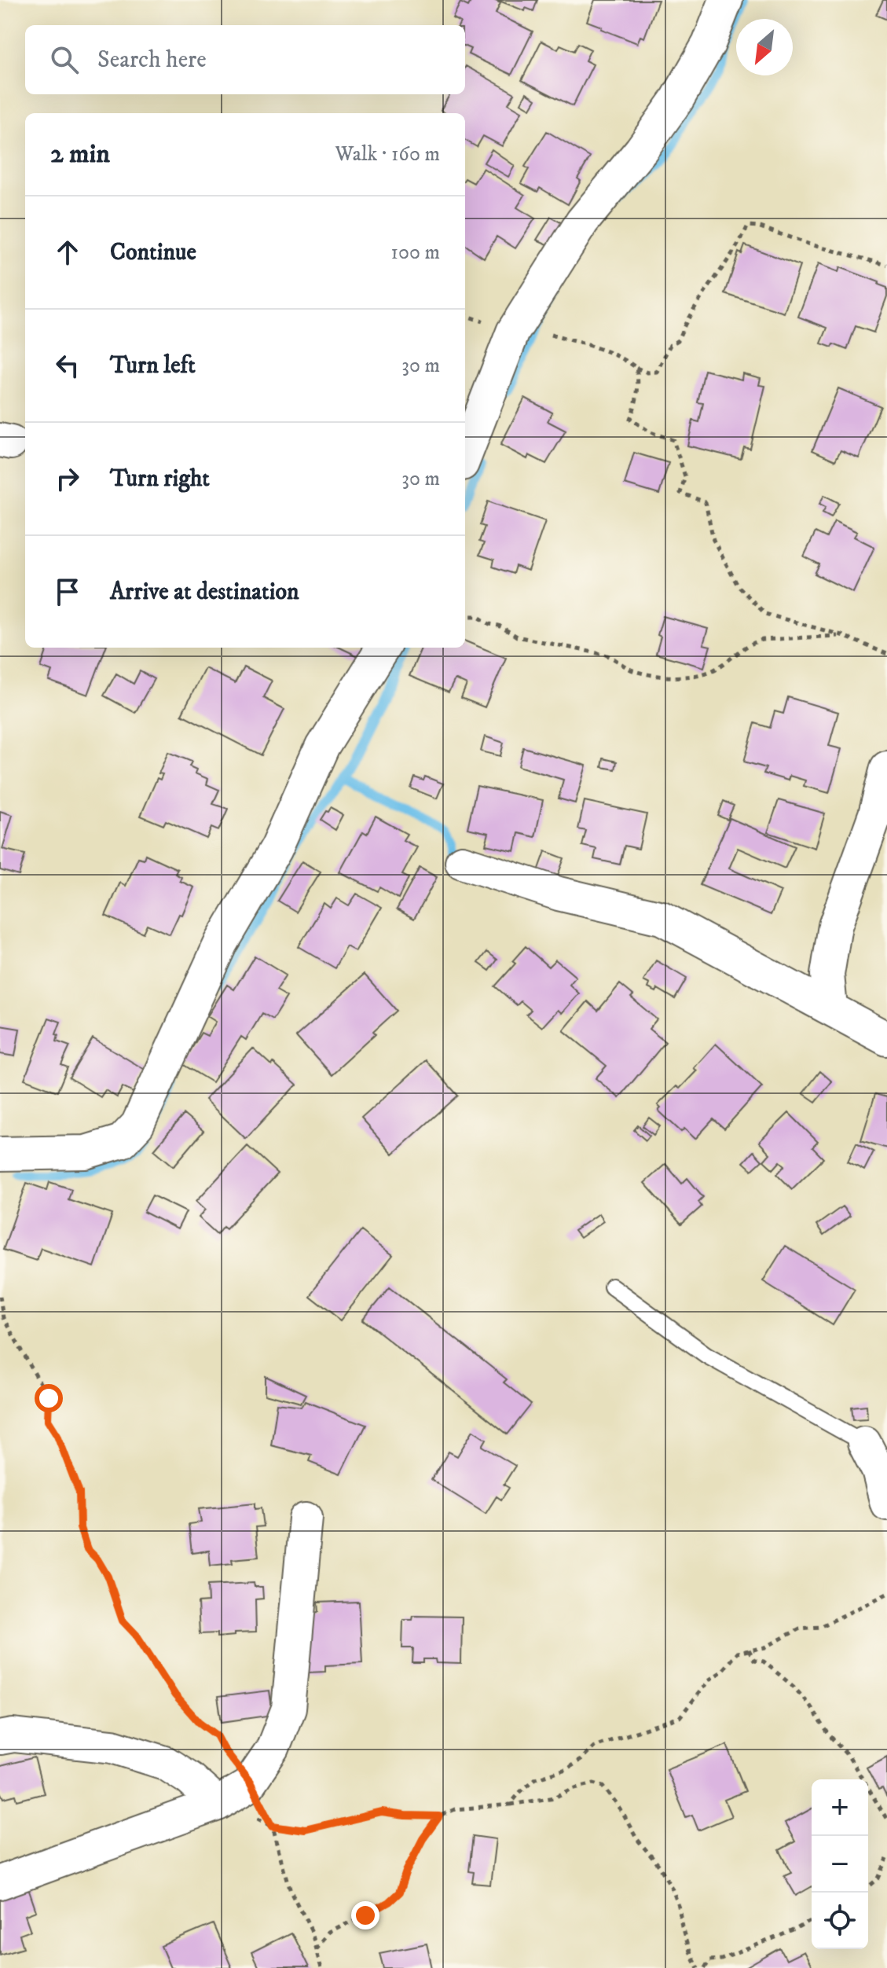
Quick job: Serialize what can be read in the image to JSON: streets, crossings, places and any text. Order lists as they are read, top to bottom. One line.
{"north":"bottom left","page":{"search":"Search here","heading":["2 min","Walk · 160 m"],"list":[["Continue","100 m"],["Turn left","30 m"],["Turn right","30 m"],"Arrive at destination"],"map_buttons":["+","−"]}}
